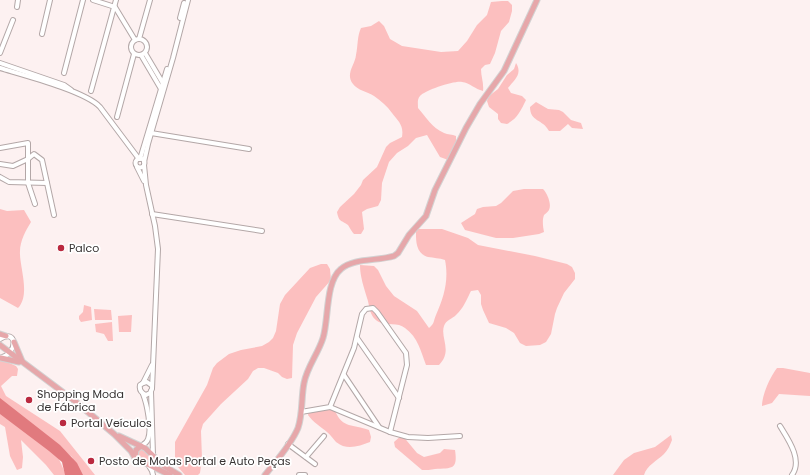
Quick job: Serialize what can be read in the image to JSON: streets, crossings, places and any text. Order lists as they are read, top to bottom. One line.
{"places":["Palco","Shopping Moda de Fábrica","Portal Veículos","Posto de Molas Portal e Auto Peças"]}
